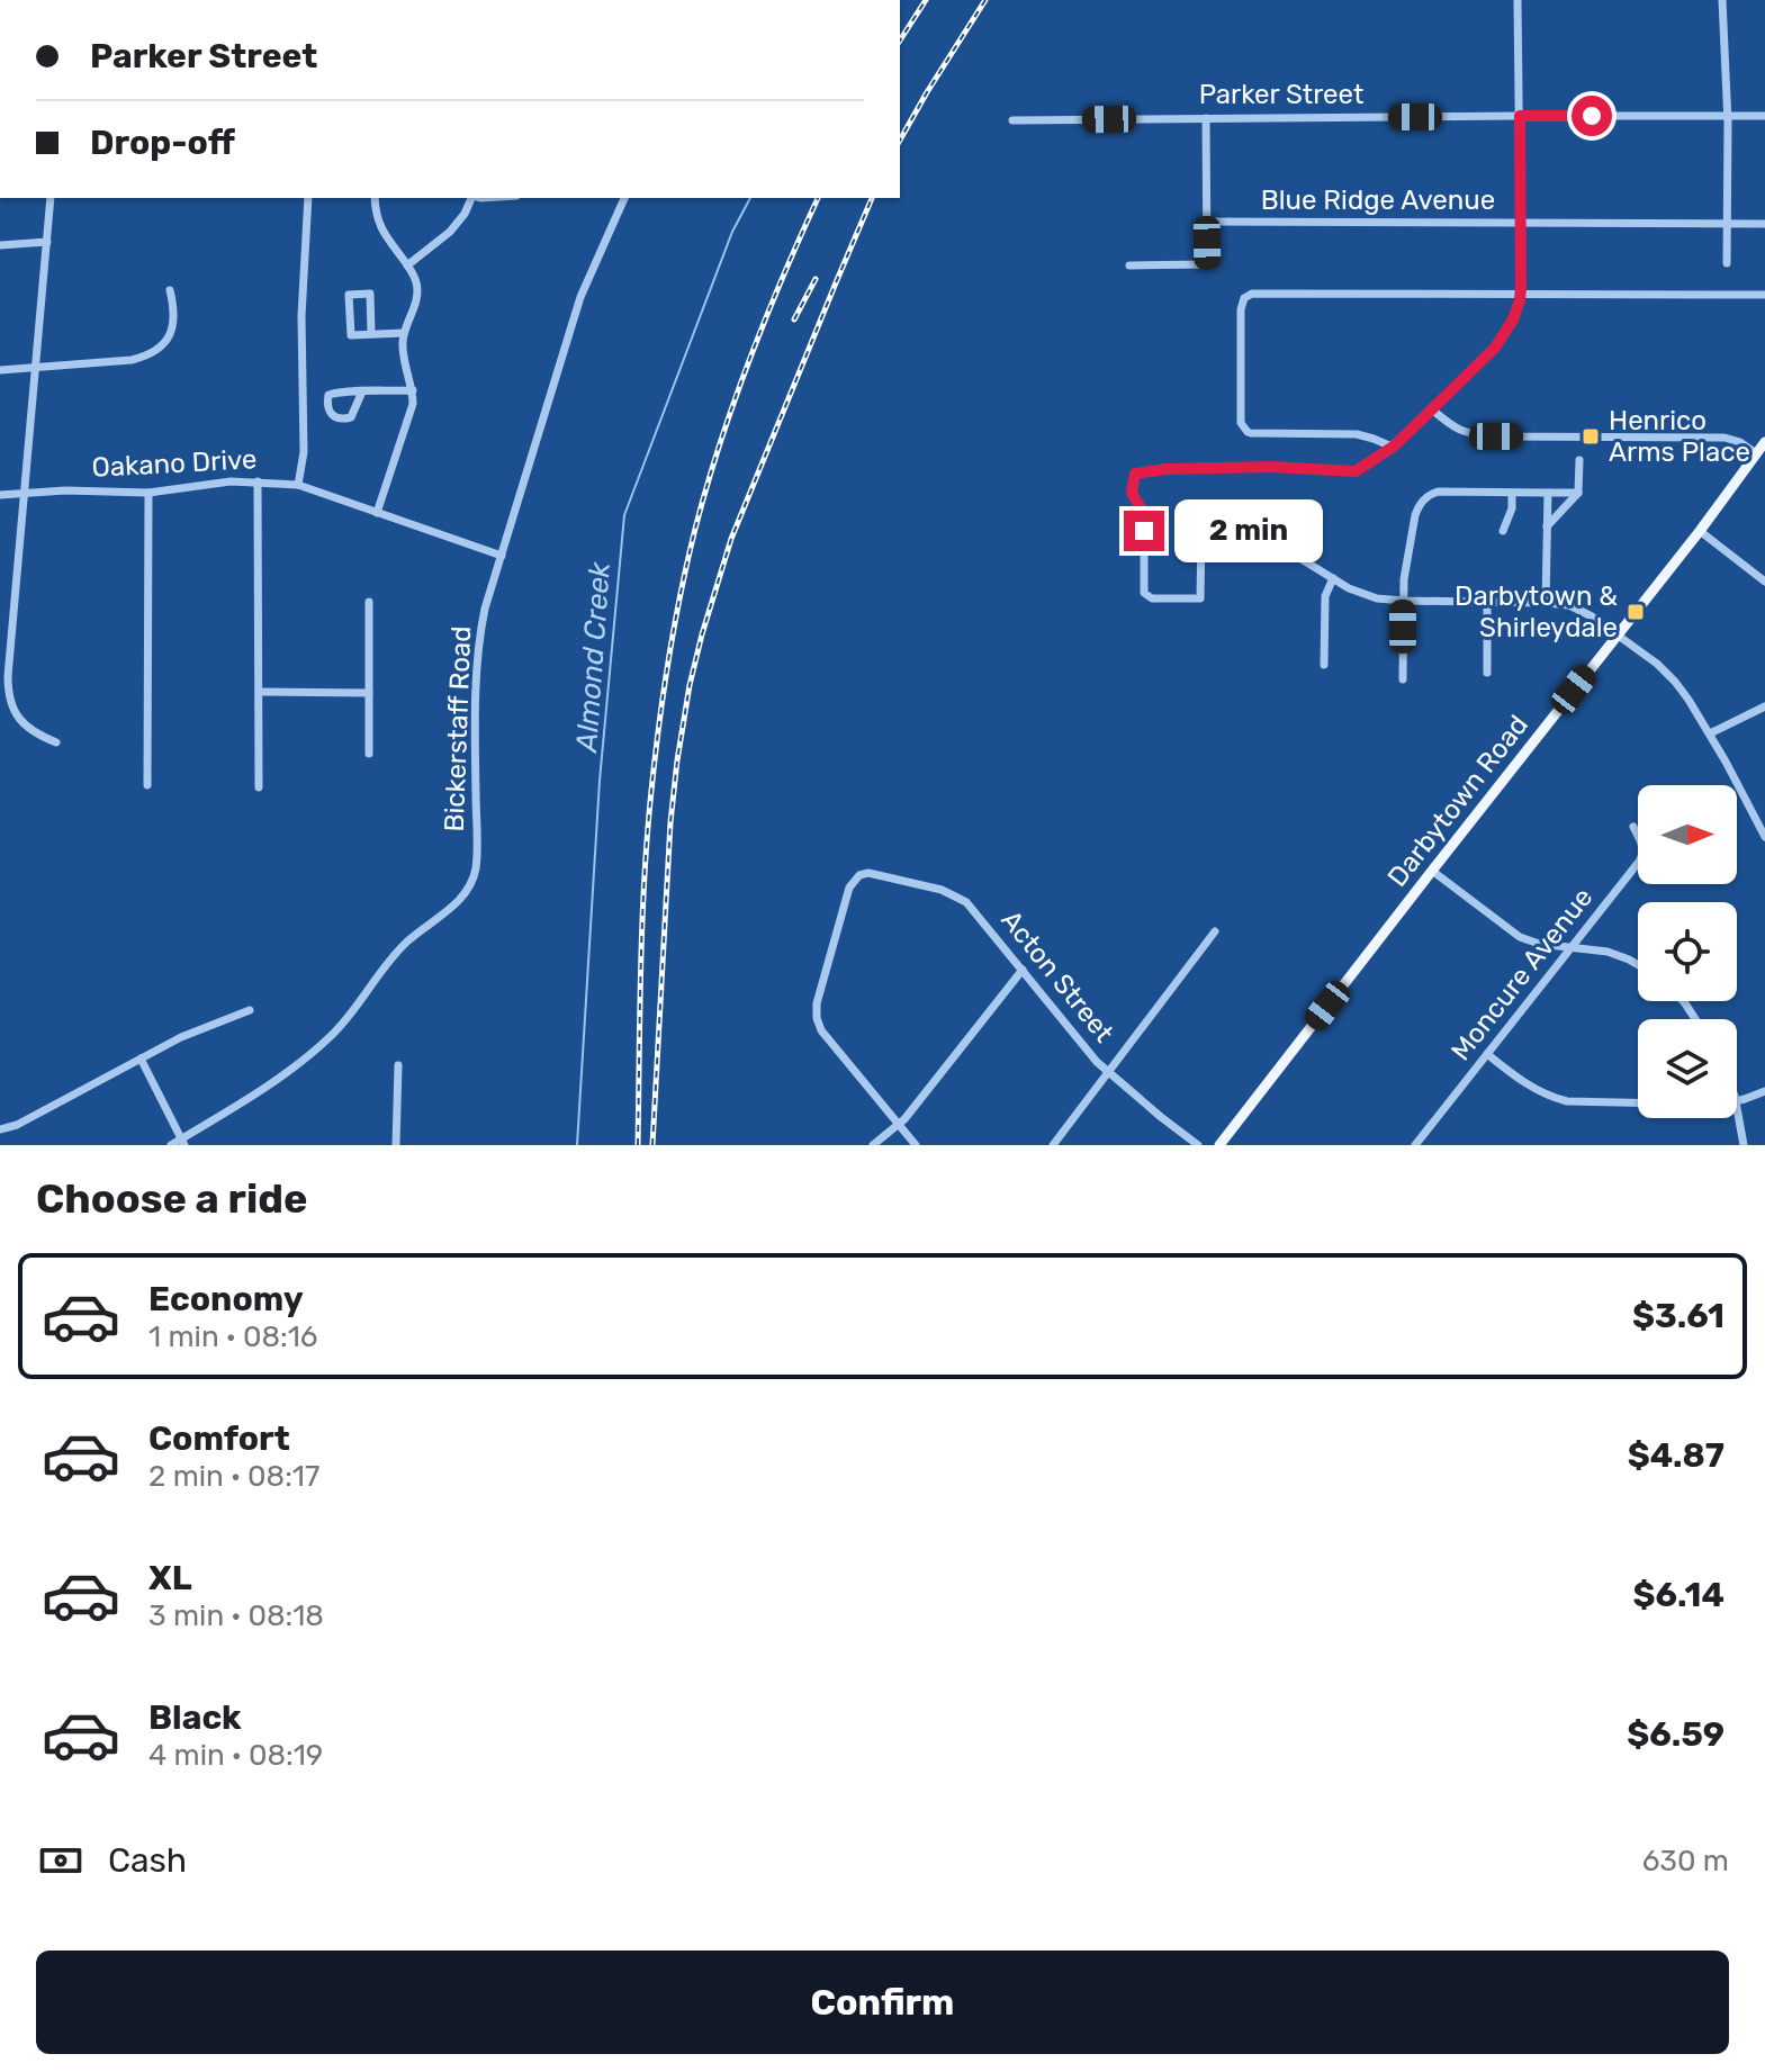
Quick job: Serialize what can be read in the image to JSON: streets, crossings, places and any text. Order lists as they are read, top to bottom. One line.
{"streets":{"main road":["Darbytown Road"],"street":["Parker Street","Blue Ridge Avenue","Oakano Drive","Bickerstaff Road","Moncure Avenue","Acton Street"]},"crossings":[["Oakano Drive","Bickerstaff Road"]],"water":["Almond Creek"],"places":{"transit":["Henrico Arms Place","Darbytown & Shirleydale"]},"north":"right","page":{"banner":["Parker Street","Drop-off"],"bubble":"2 min","heading":"Choose a ride","list":[{"name":"Economy","note":"1 min · 08:16","value":"$3.61"},{"name":"Comfort","note":"2 min · 08:17","value":"$4.87"},{"name":"XL","note":"3 min · 08:18","value":"$6.14"},{"name":"Black","note":"4 min · 08:19","value":"$6.59"}],"pay":["Cash","630 m"],"buttons":"Confirm"}}
